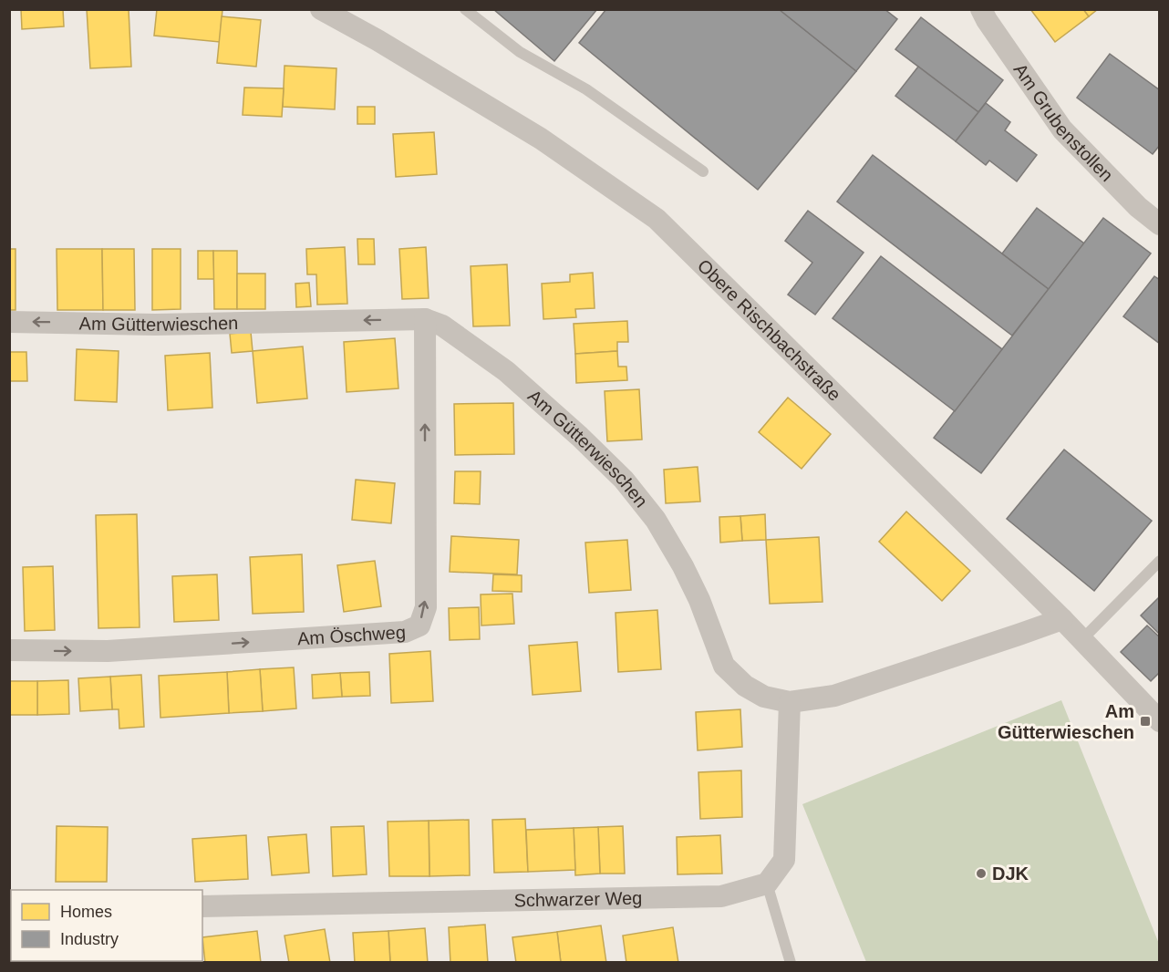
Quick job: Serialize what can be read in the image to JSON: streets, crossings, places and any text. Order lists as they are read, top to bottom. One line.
{"streets":{"street":["Am Grubenstollen","Am Gütterwieschen","Obere Rischbachstraße","Am Öschweg","Schwarzer Weg"]},"crossings":[["Am Gütterwieschen","Obere Rischbachstraße"],["Am Gütterwieschen","Am Öschweg"]],"places":{"transit":["Am Gütterwieschen"],"other":["DJK"]},"legend":["Homes","Industry"]}
